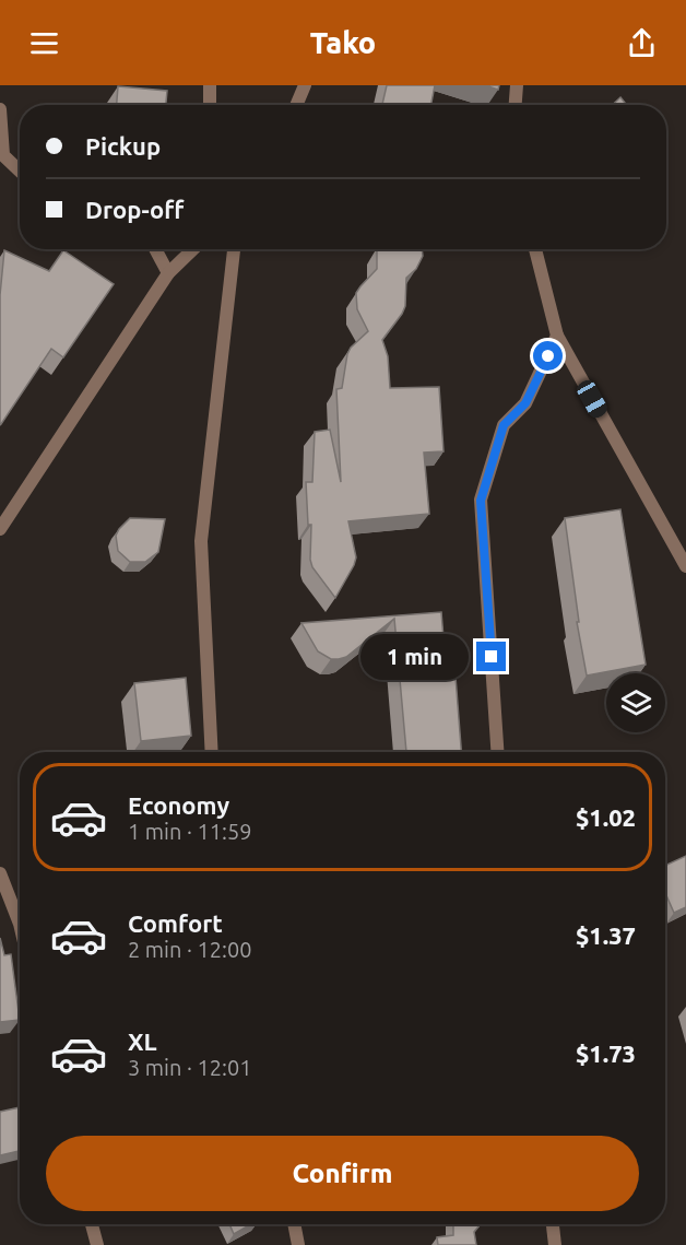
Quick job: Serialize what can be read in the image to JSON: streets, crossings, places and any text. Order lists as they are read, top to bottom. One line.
{"page":{"header":"Tako","banner":["Pickup","Drop-off"],"bubble":"1 min","list":[{"name":"Economy","note":"1 min · 11:59","value":"$1.02"},{"name":"Comfort","note":"2 min · 12:00","value":"$1.37"},{"name":"XL","note":"3 min · 12:01","value":"$1.73"}],"buttons":"Confirm"}}
